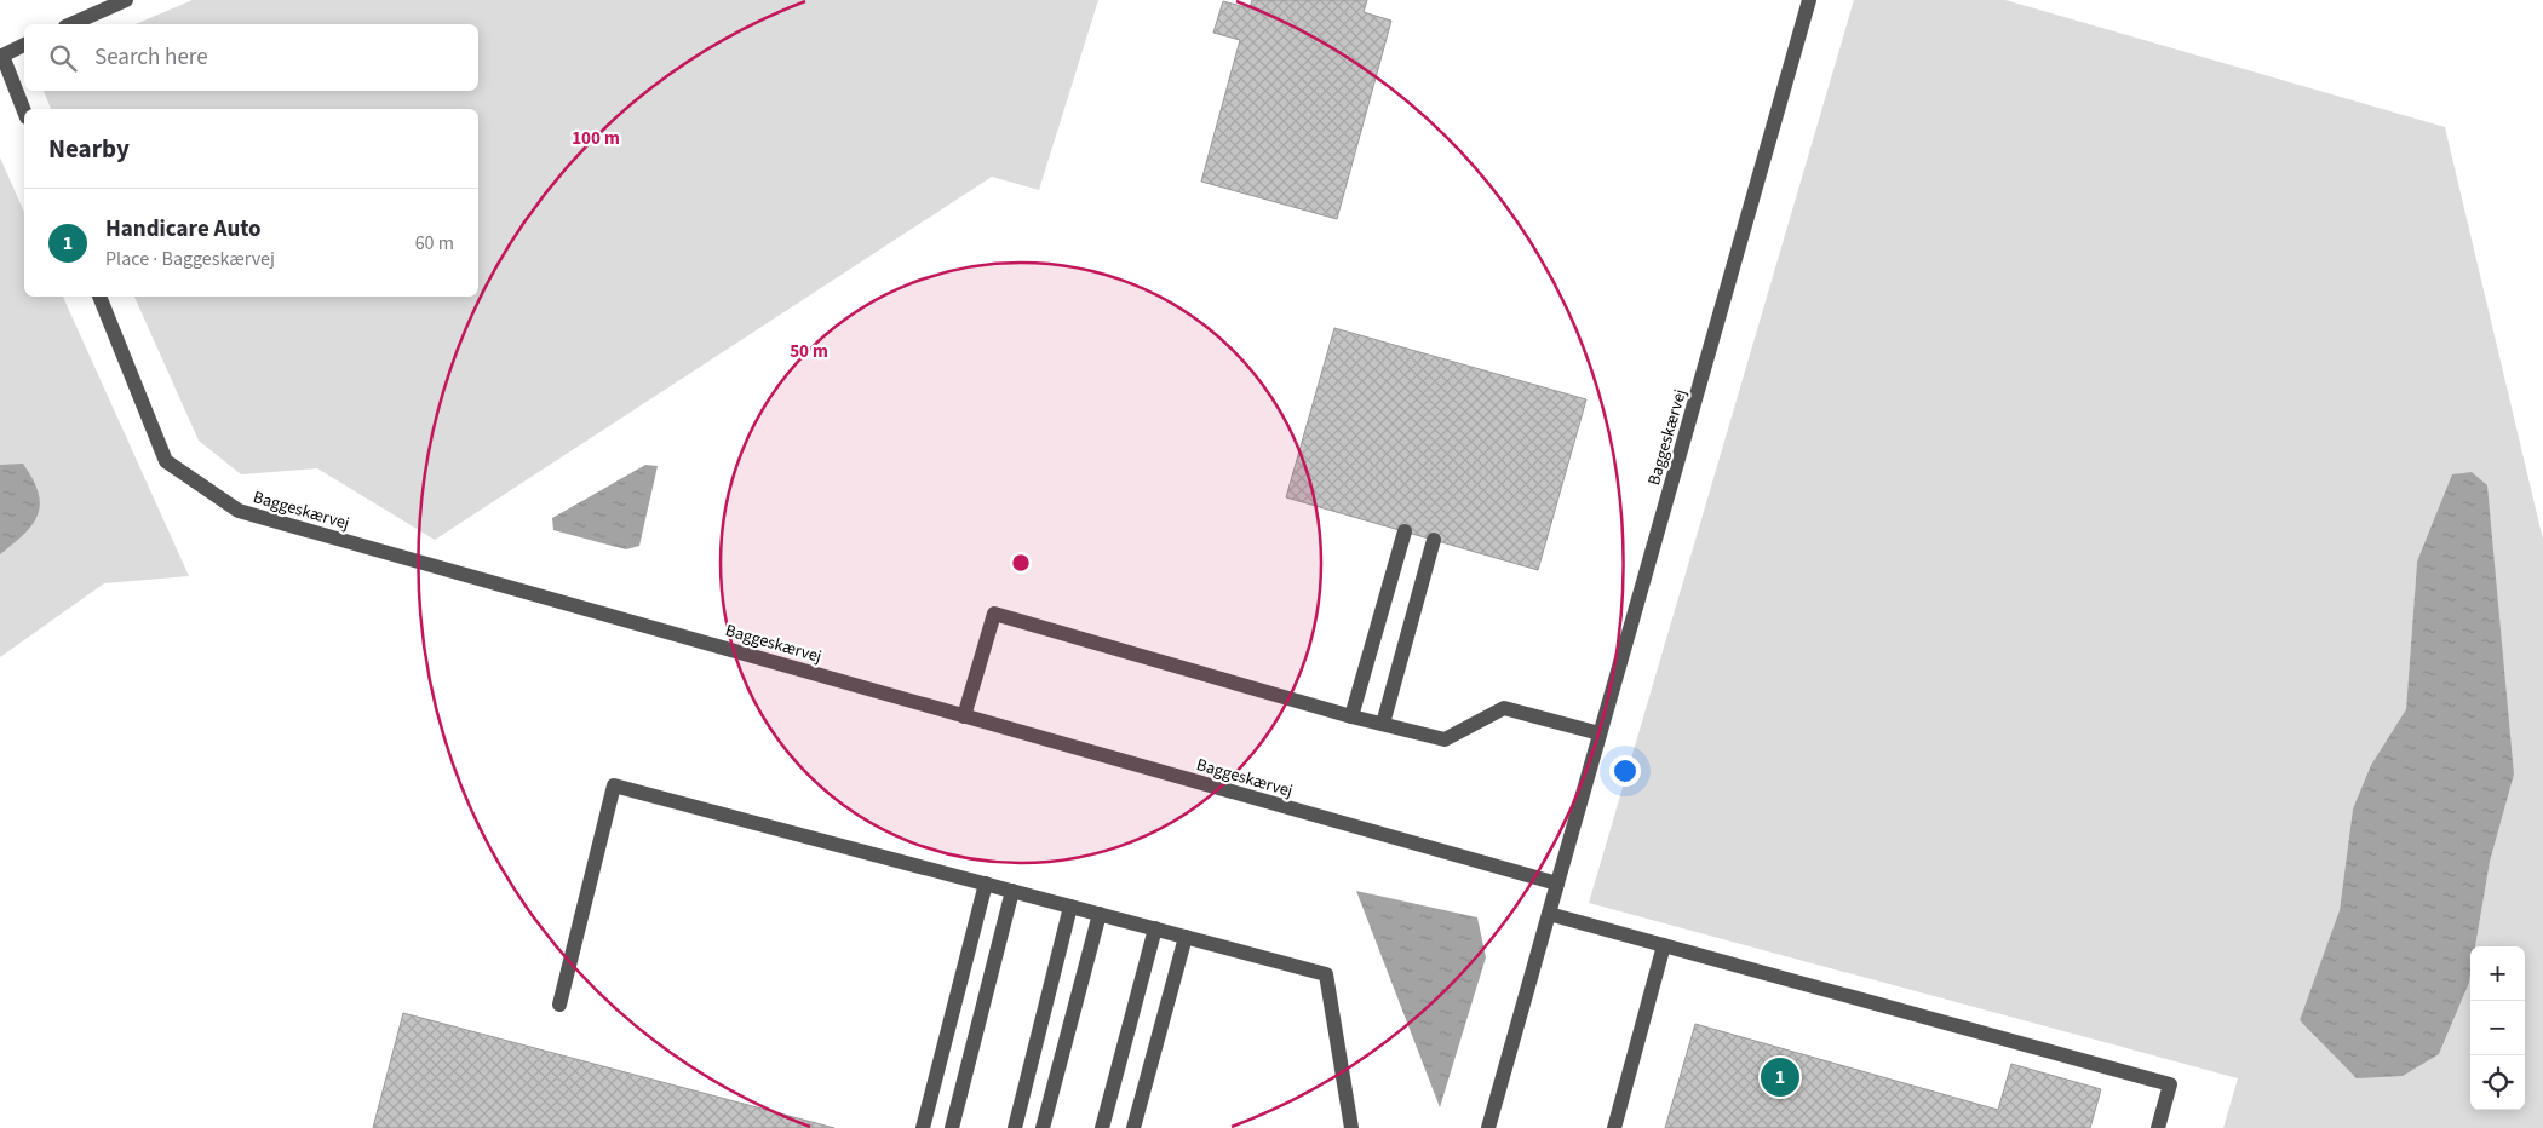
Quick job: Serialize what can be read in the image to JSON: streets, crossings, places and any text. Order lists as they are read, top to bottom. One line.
{"streets":{"street":["Baggeskærvej"]},"page":{"search":"Search here","heading":"Nearby","list":[{"mark":"1","name":"Handicare Auto","note":"Place · Baggeskærvej","value":"60 m"}],"map_buttons":["+","−"],"pins":"1"},"rings":["100 m","50 m"]}
